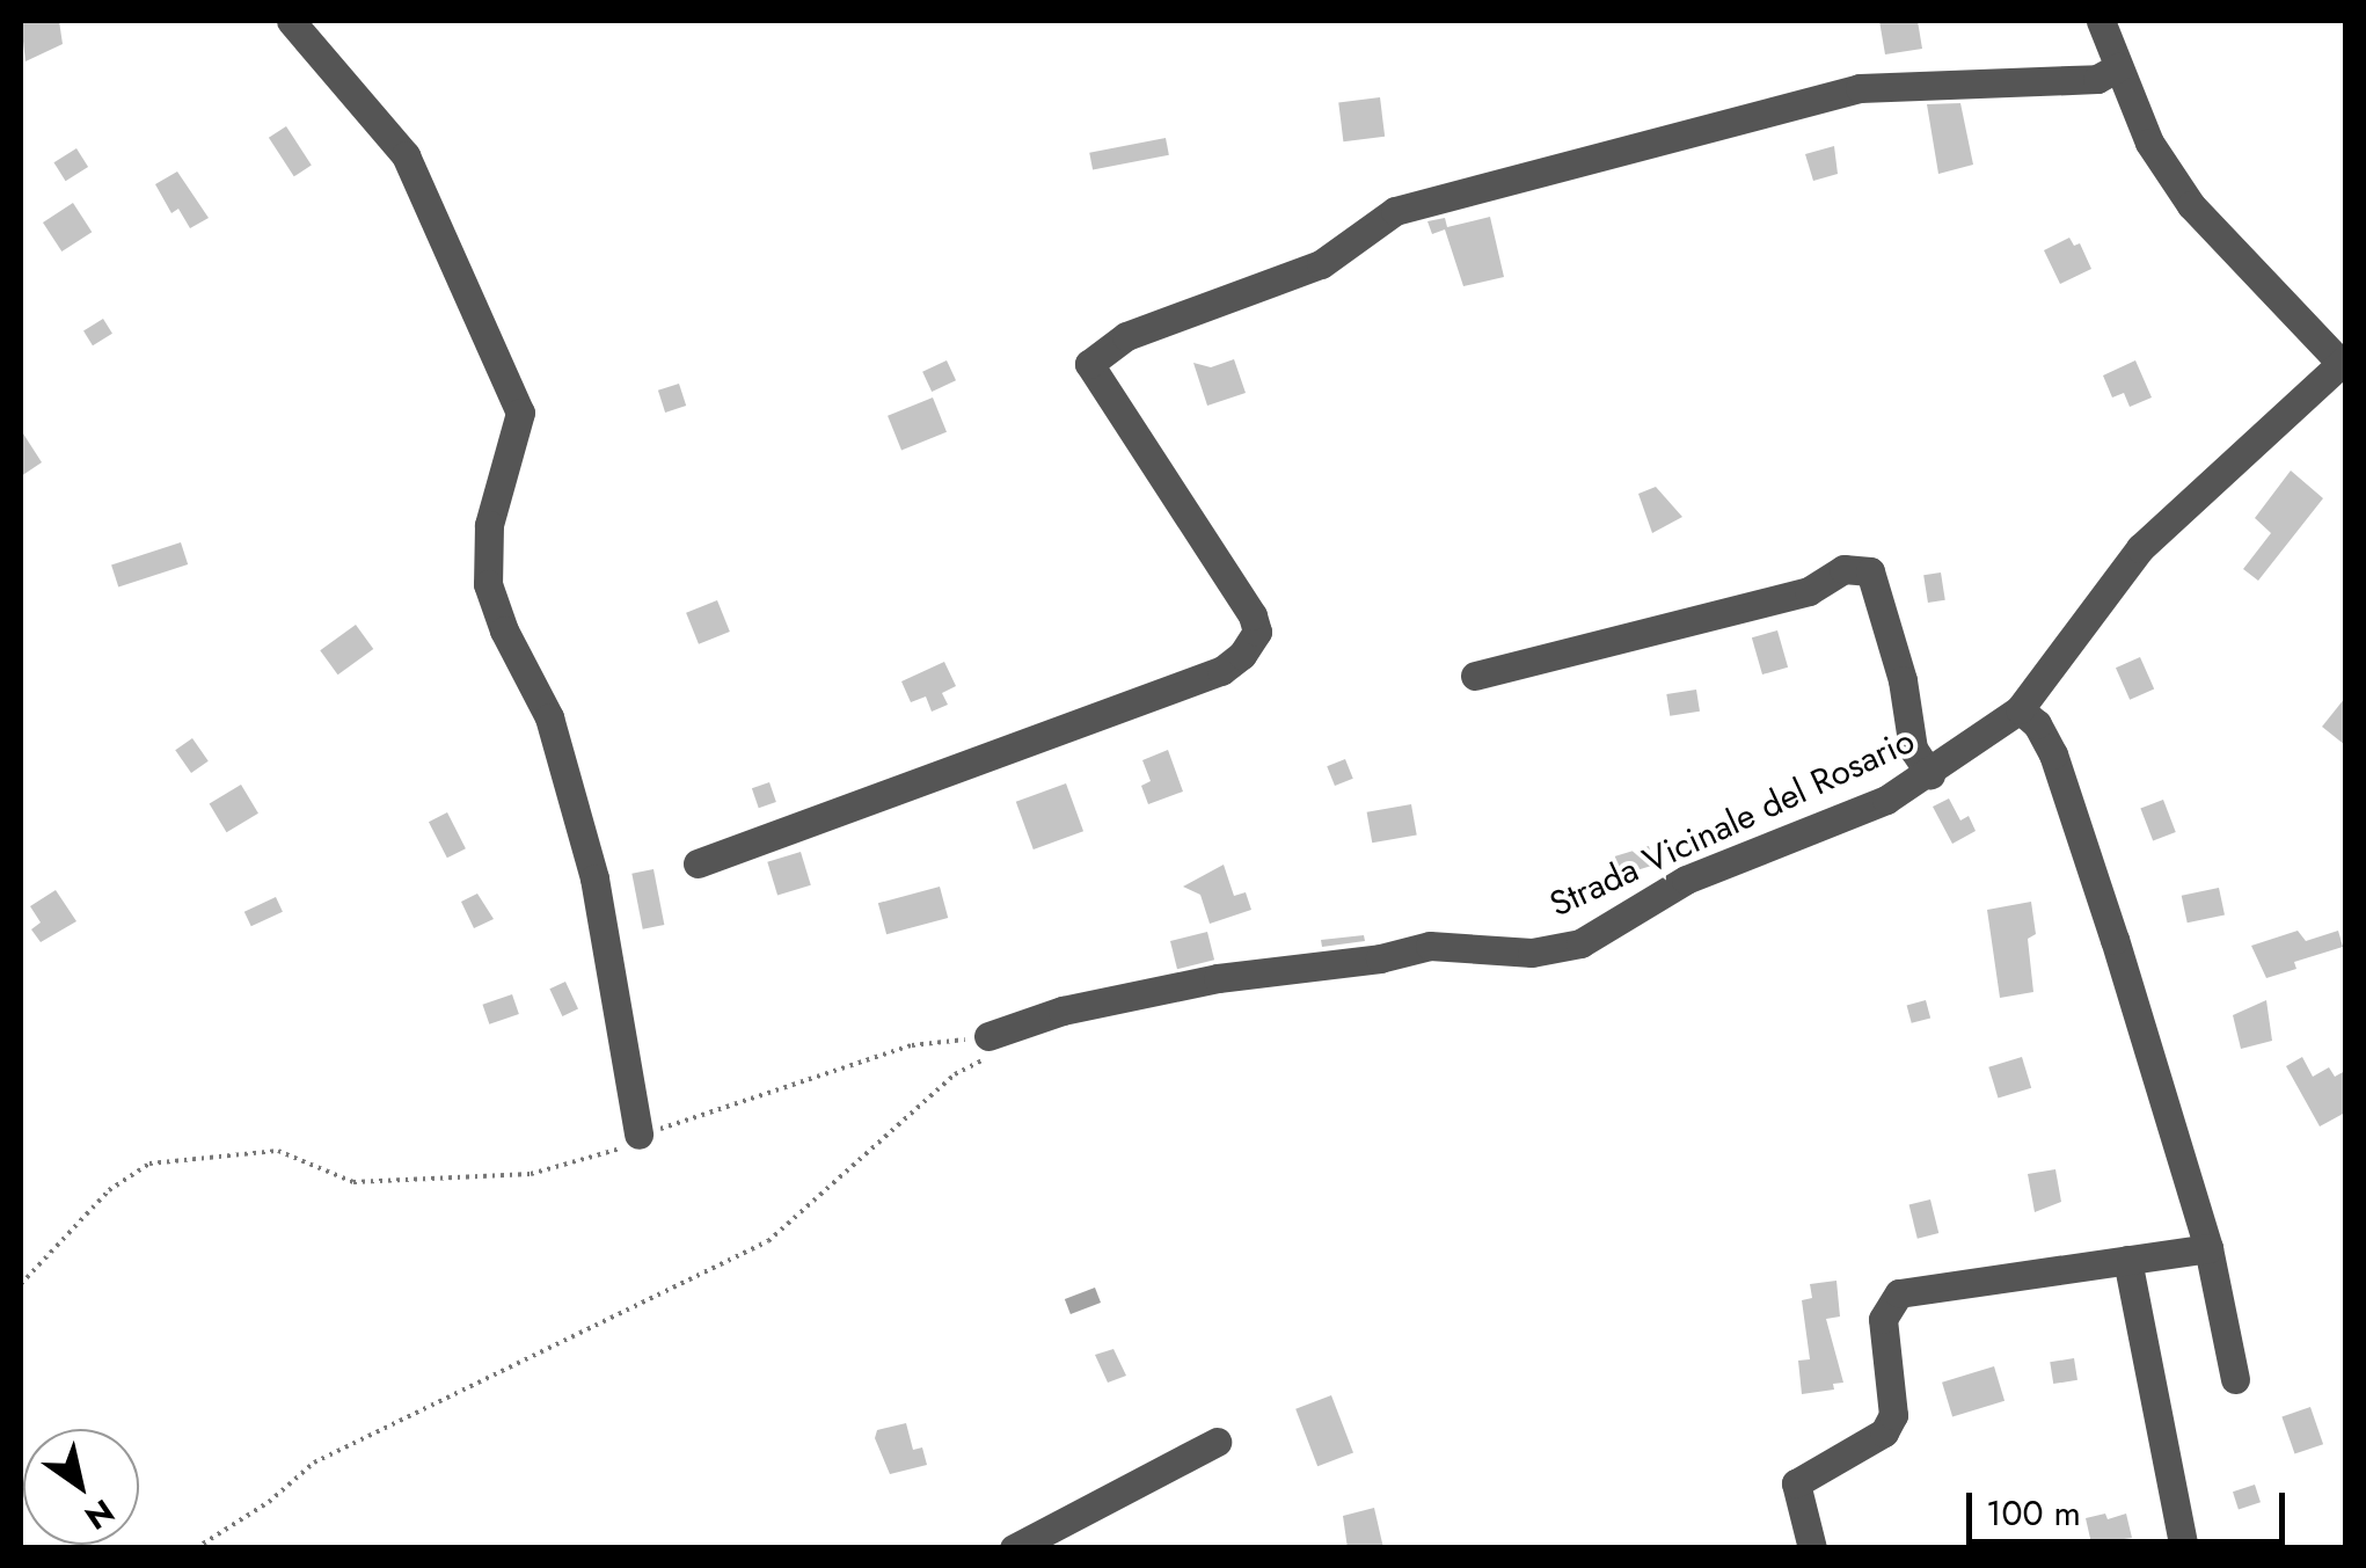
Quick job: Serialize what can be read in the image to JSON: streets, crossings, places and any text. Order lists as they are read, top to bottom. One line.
{"streets":{"street":["Strada Vicinale del Rosario"]},"scale_bar":"100 m","north":"bottom right"}
